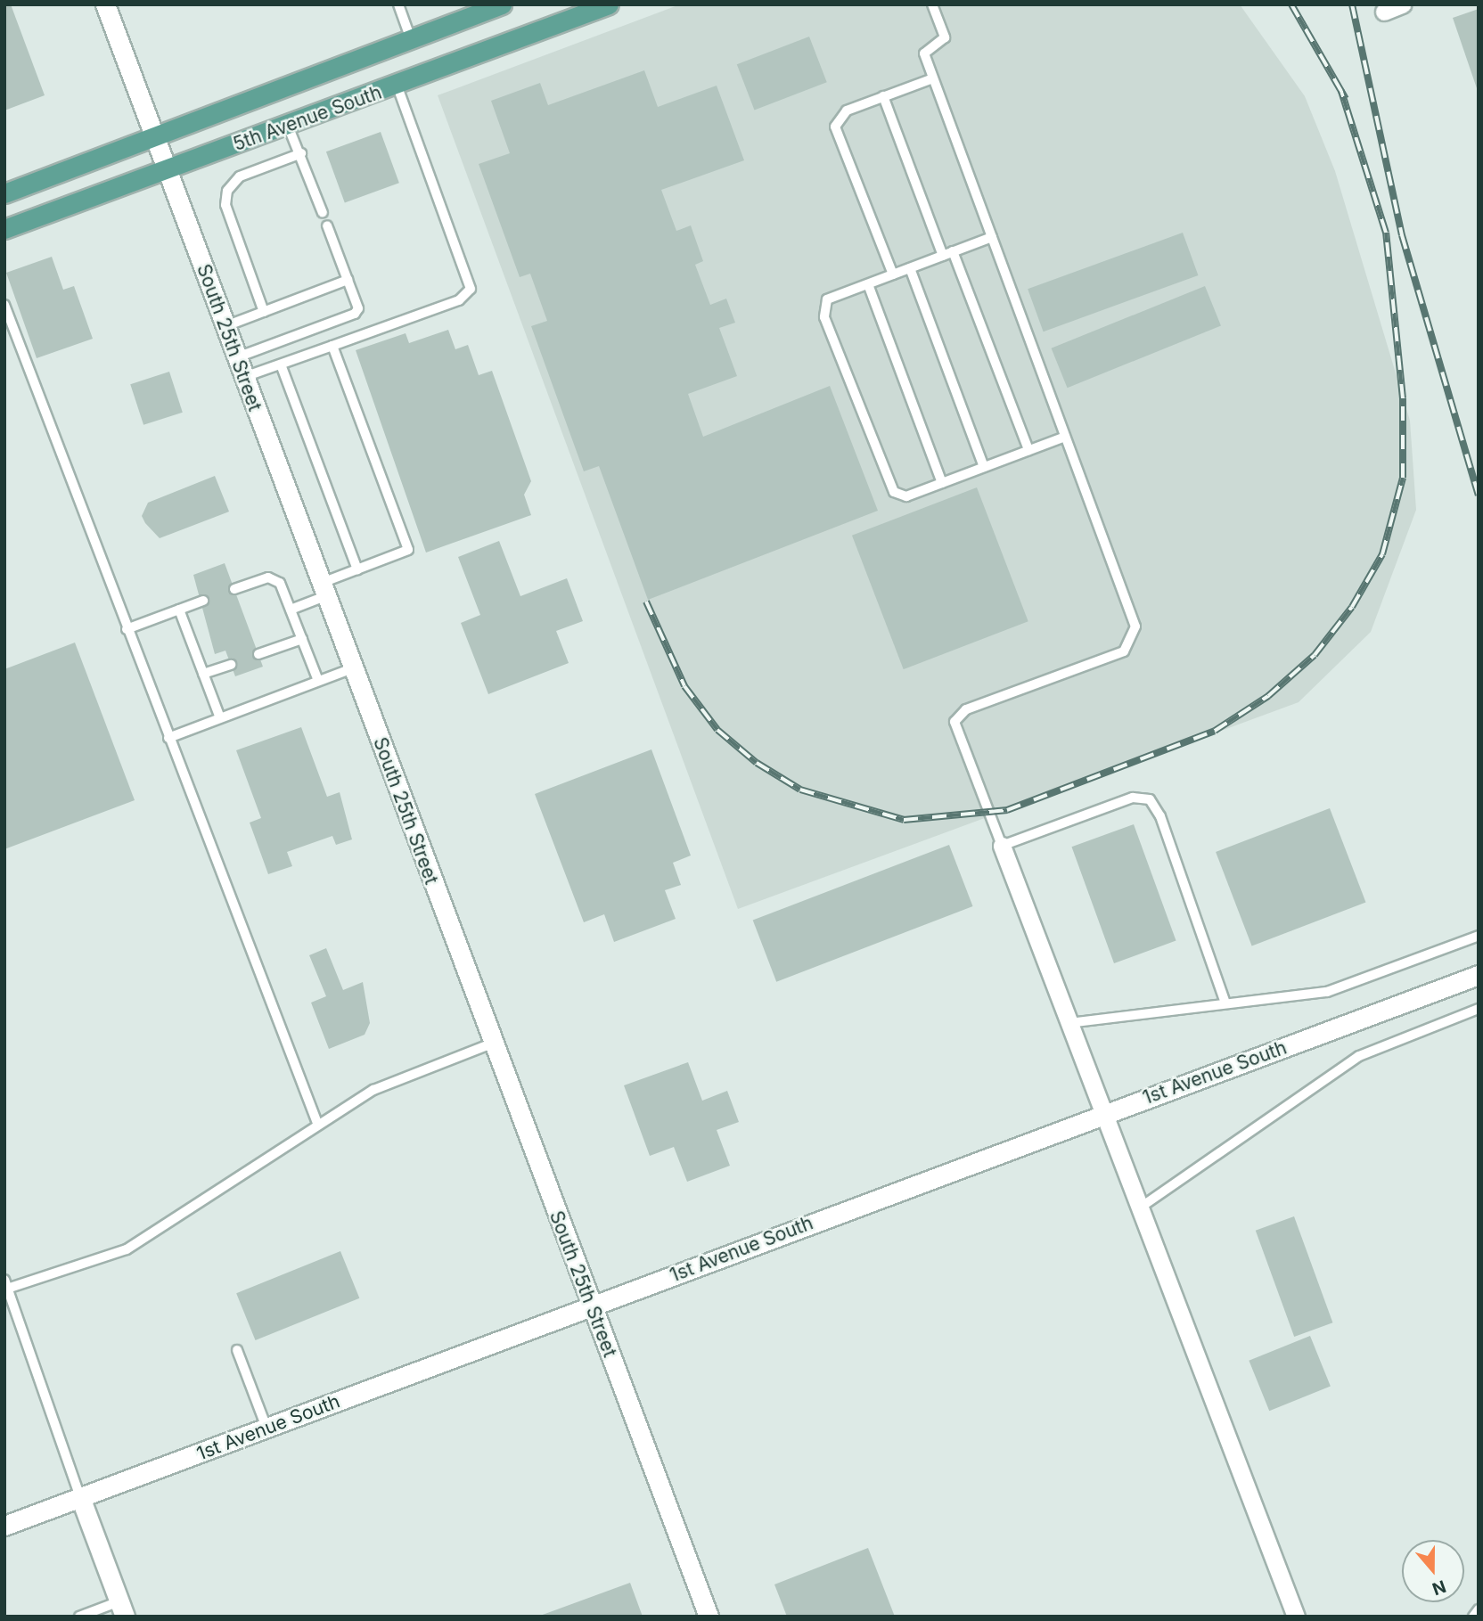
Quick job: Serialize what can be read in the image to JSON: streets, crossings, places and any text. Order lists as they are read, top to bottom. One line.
{"streets":{"main road":["5th Avenue South"],"street":["South 25th Street","1st Avenue South"]},"crossings":[["5th Avenue South","South 25th Street"],["South 25th Street","1st Avenue South"]],"north":"bottom"}
